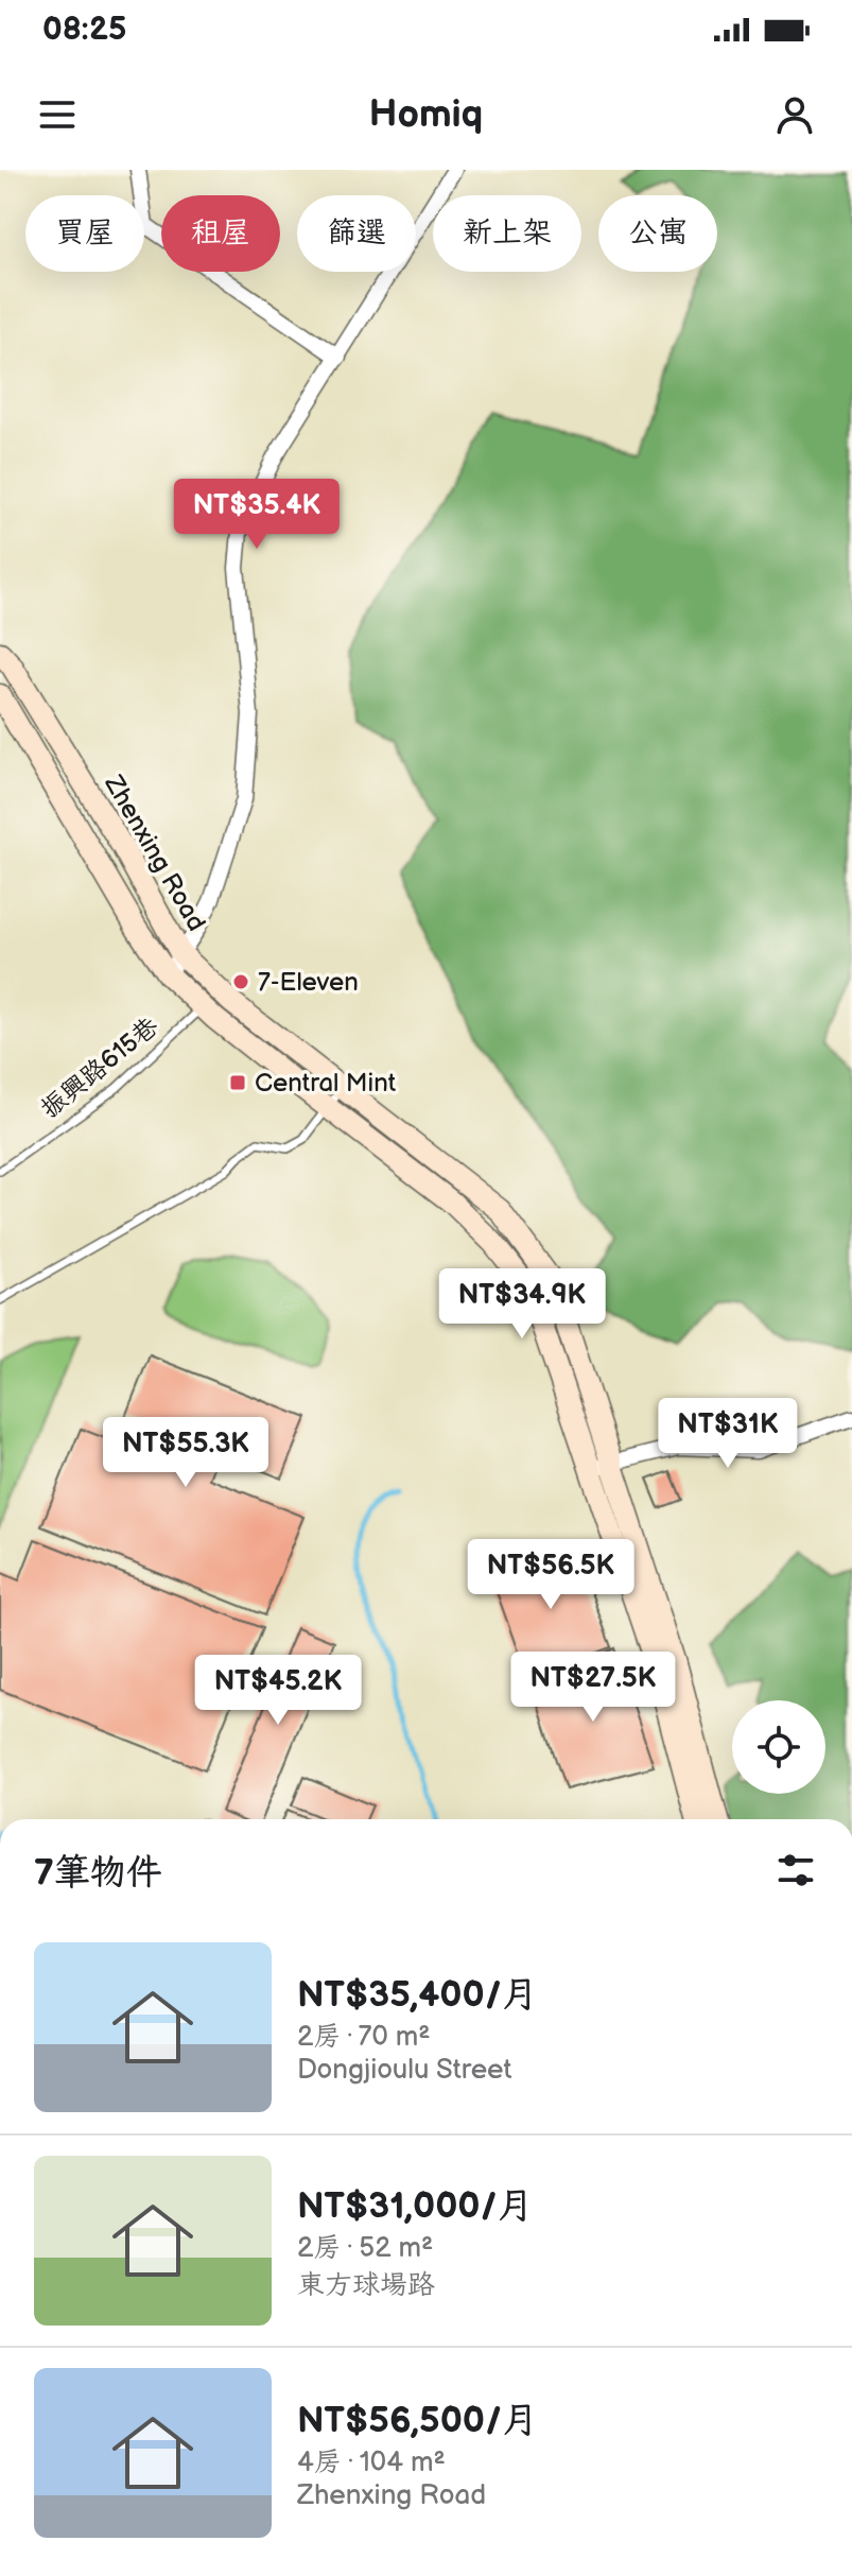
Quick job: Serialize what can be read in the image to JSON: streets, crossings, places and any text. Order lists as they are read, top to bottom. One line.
{"streets":{"street":["Zhenxing Road"],"lane":["振興路615巷"]},"crossings":[["Zhenxing Road","振興路615巷"]],"places":{"other":["7-Eleven"],"transit":["Central Mint"]},"page":{"status":"08:25","header":"Homiq","chip":["買屋","租屋","篩選","新上架","公寓"],"price":["NT$35.4K","NT$34.9K","NT$31K","NT$55.3K","NT$56.5K","NT$27.5K","NT$45.2K"],"heading":"7筆物件","list":[{"name":"NT$35,400/月","note":"2房 · 70 m² · Dongjioulu Street"},{"name":"NT$31,000/月","note":"2房 · 52 m² · 東方球場路"},{"name":"NT$56,500/月","note":"4房 · 104 m² · Zhenxing Road"}]}}
